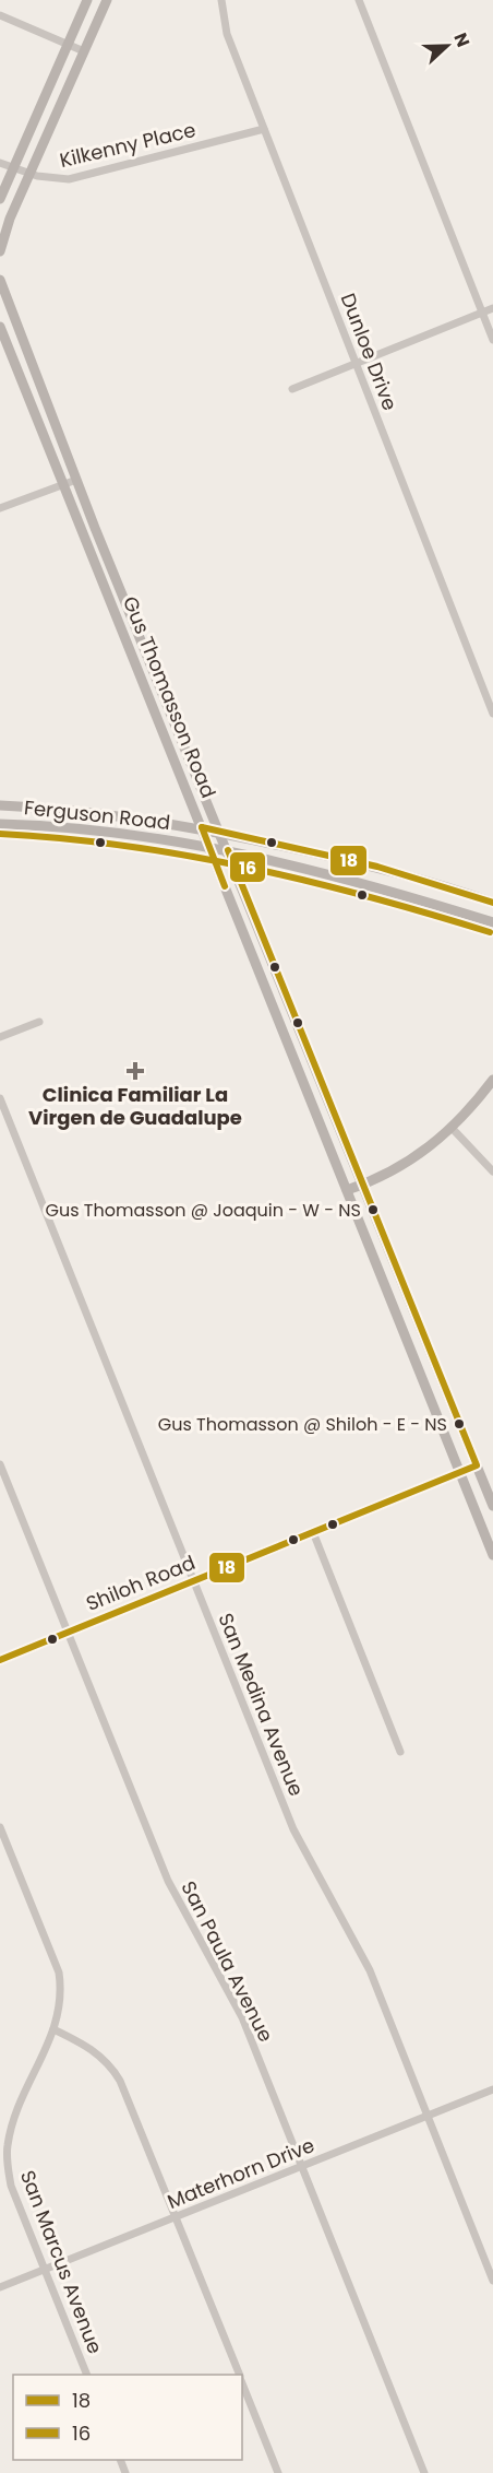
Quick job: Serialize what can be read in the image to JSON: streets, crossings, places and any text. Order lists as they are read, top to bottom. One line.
{"streets":{"main road":["Gus Thomasson Road","Ferguson Road","Shiloh Road"],"street":["Kilkenny Place","Dunloe Drive","San Medina Avenue","San Paula Avenue","Materhorn Drive","San Marcus Avenue"]},"crossings":[["Kilkenny Place","Dunloe Drive"],["Gus Thomasson Road","Ferguson Road"],["Gus Thomasson Road","Shiloh Road"],["Shiloh Road","San Medina Avenue"],["Shiloh Road","San Paula Avenue"],["San Medina Avenue","Materhorn Drive"],["San Paula Avenue","Materhorn Drive"],["Materhorn Drive","San Marcus Avenue"]],"places":{"health":["Clinica Familiar La Virgen de Guadalupe"],"other":["Gus Thomasson @ Joaquin - W - NS","Gus Thomasson @ Shiloh - E - NS"]},"lines":["transit line 18","transit line 16"],"legend":["18","16"],"north":"right"}
